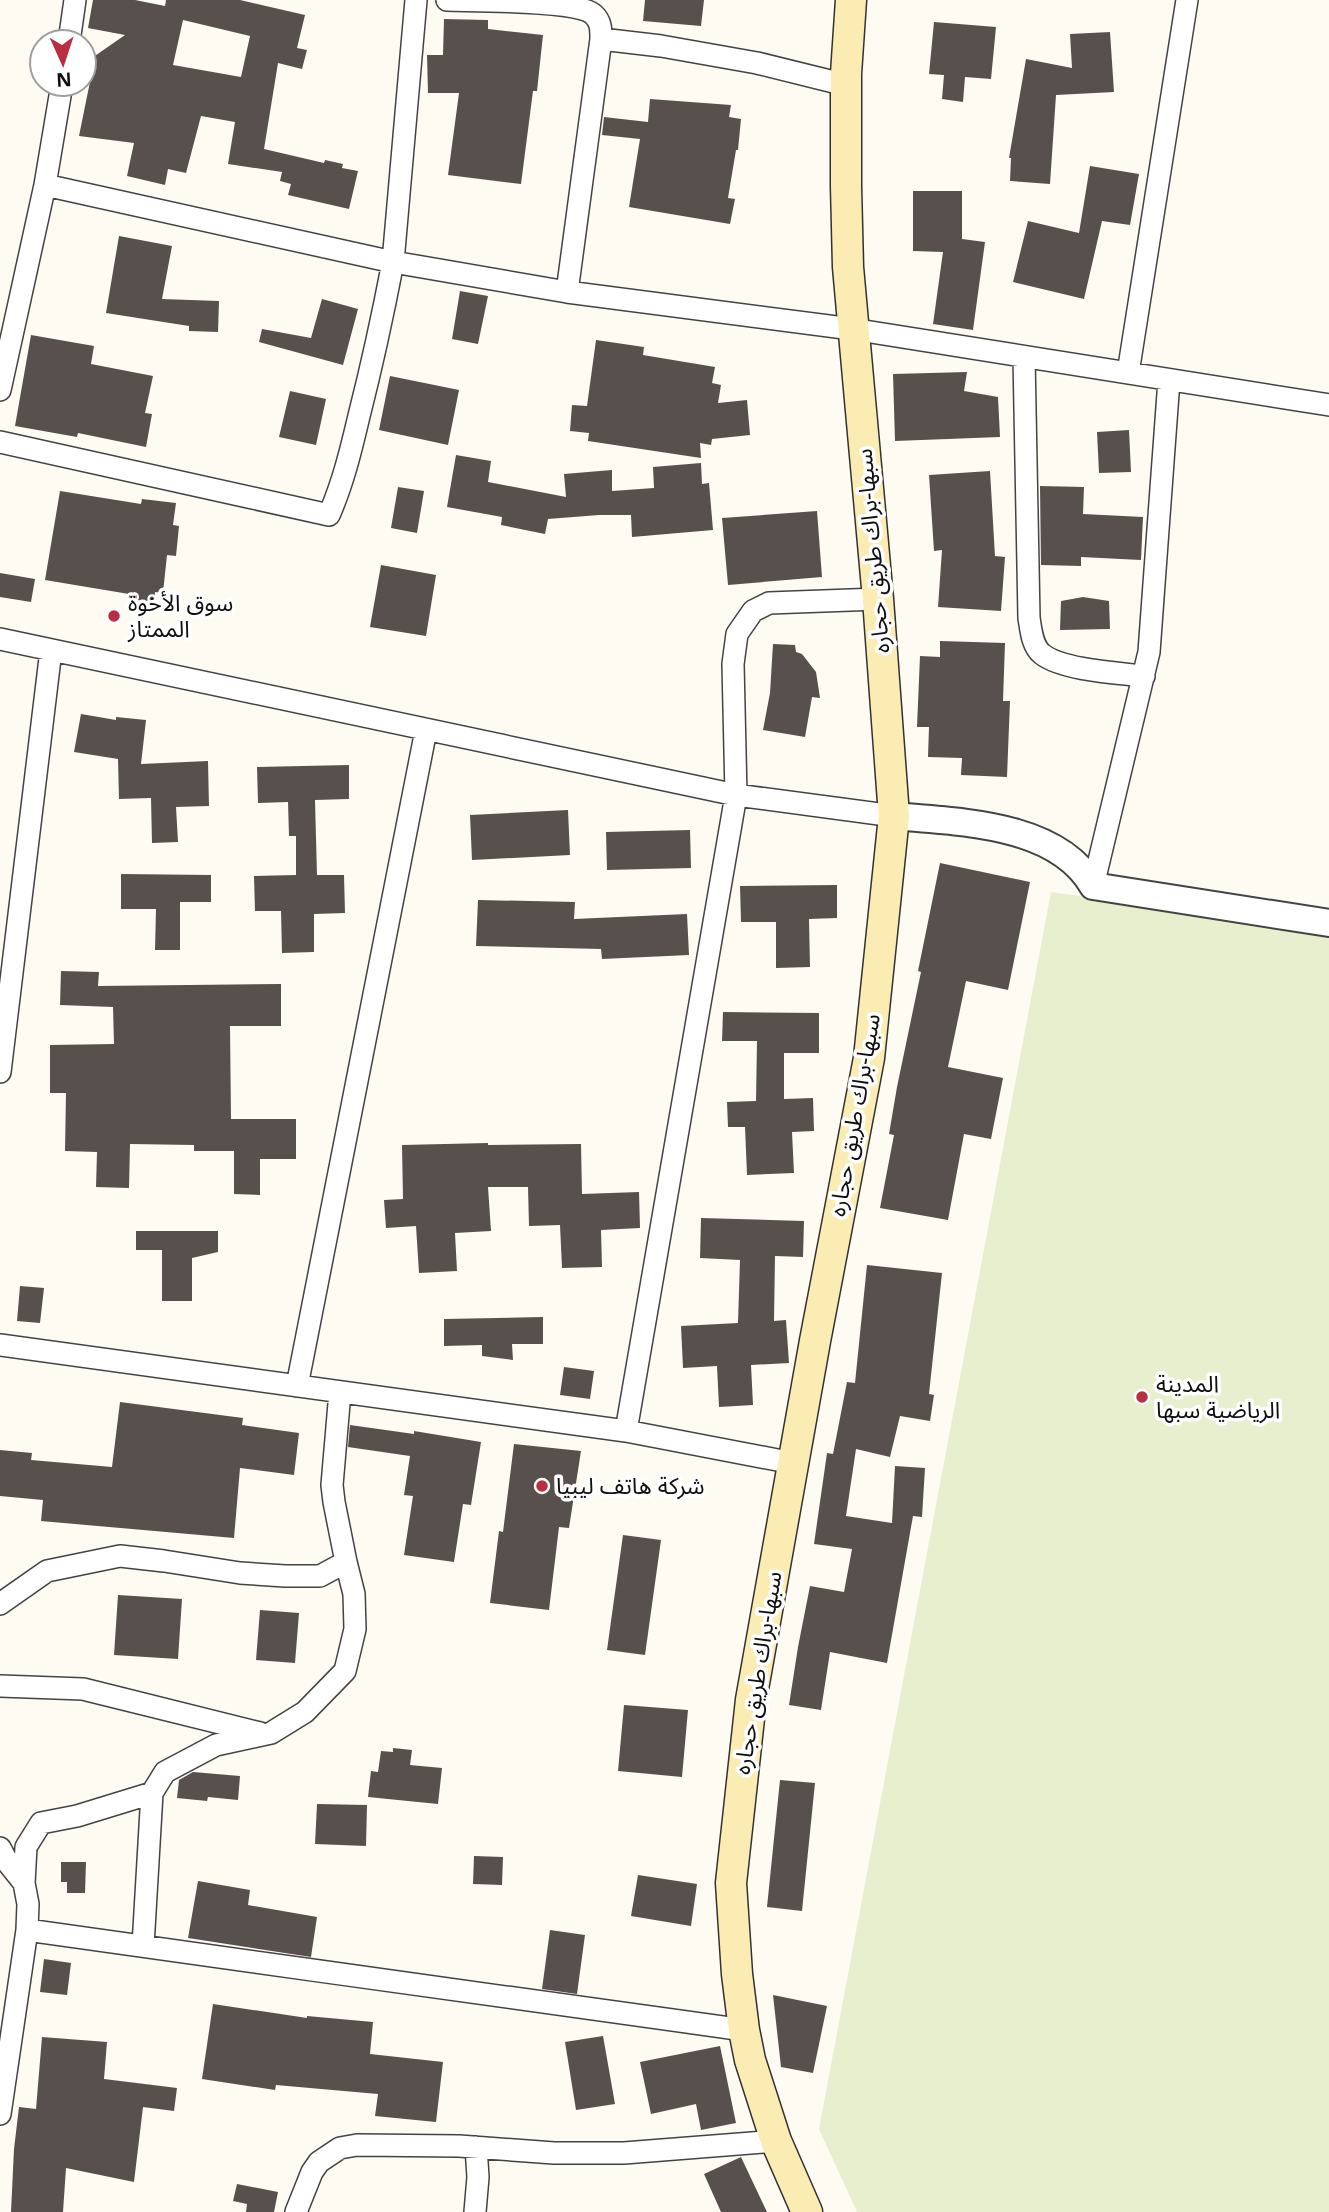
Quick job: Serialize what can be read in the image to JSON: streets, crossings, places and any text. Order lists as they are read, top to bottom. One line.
{"streets":{"main road":["سبها-براك طريق حجاره"]},"places":["سوق الأخوة الممتاز","المدينة الرياضية سبها","شركة هاتف ليبيا"],"north":"bottom"}
